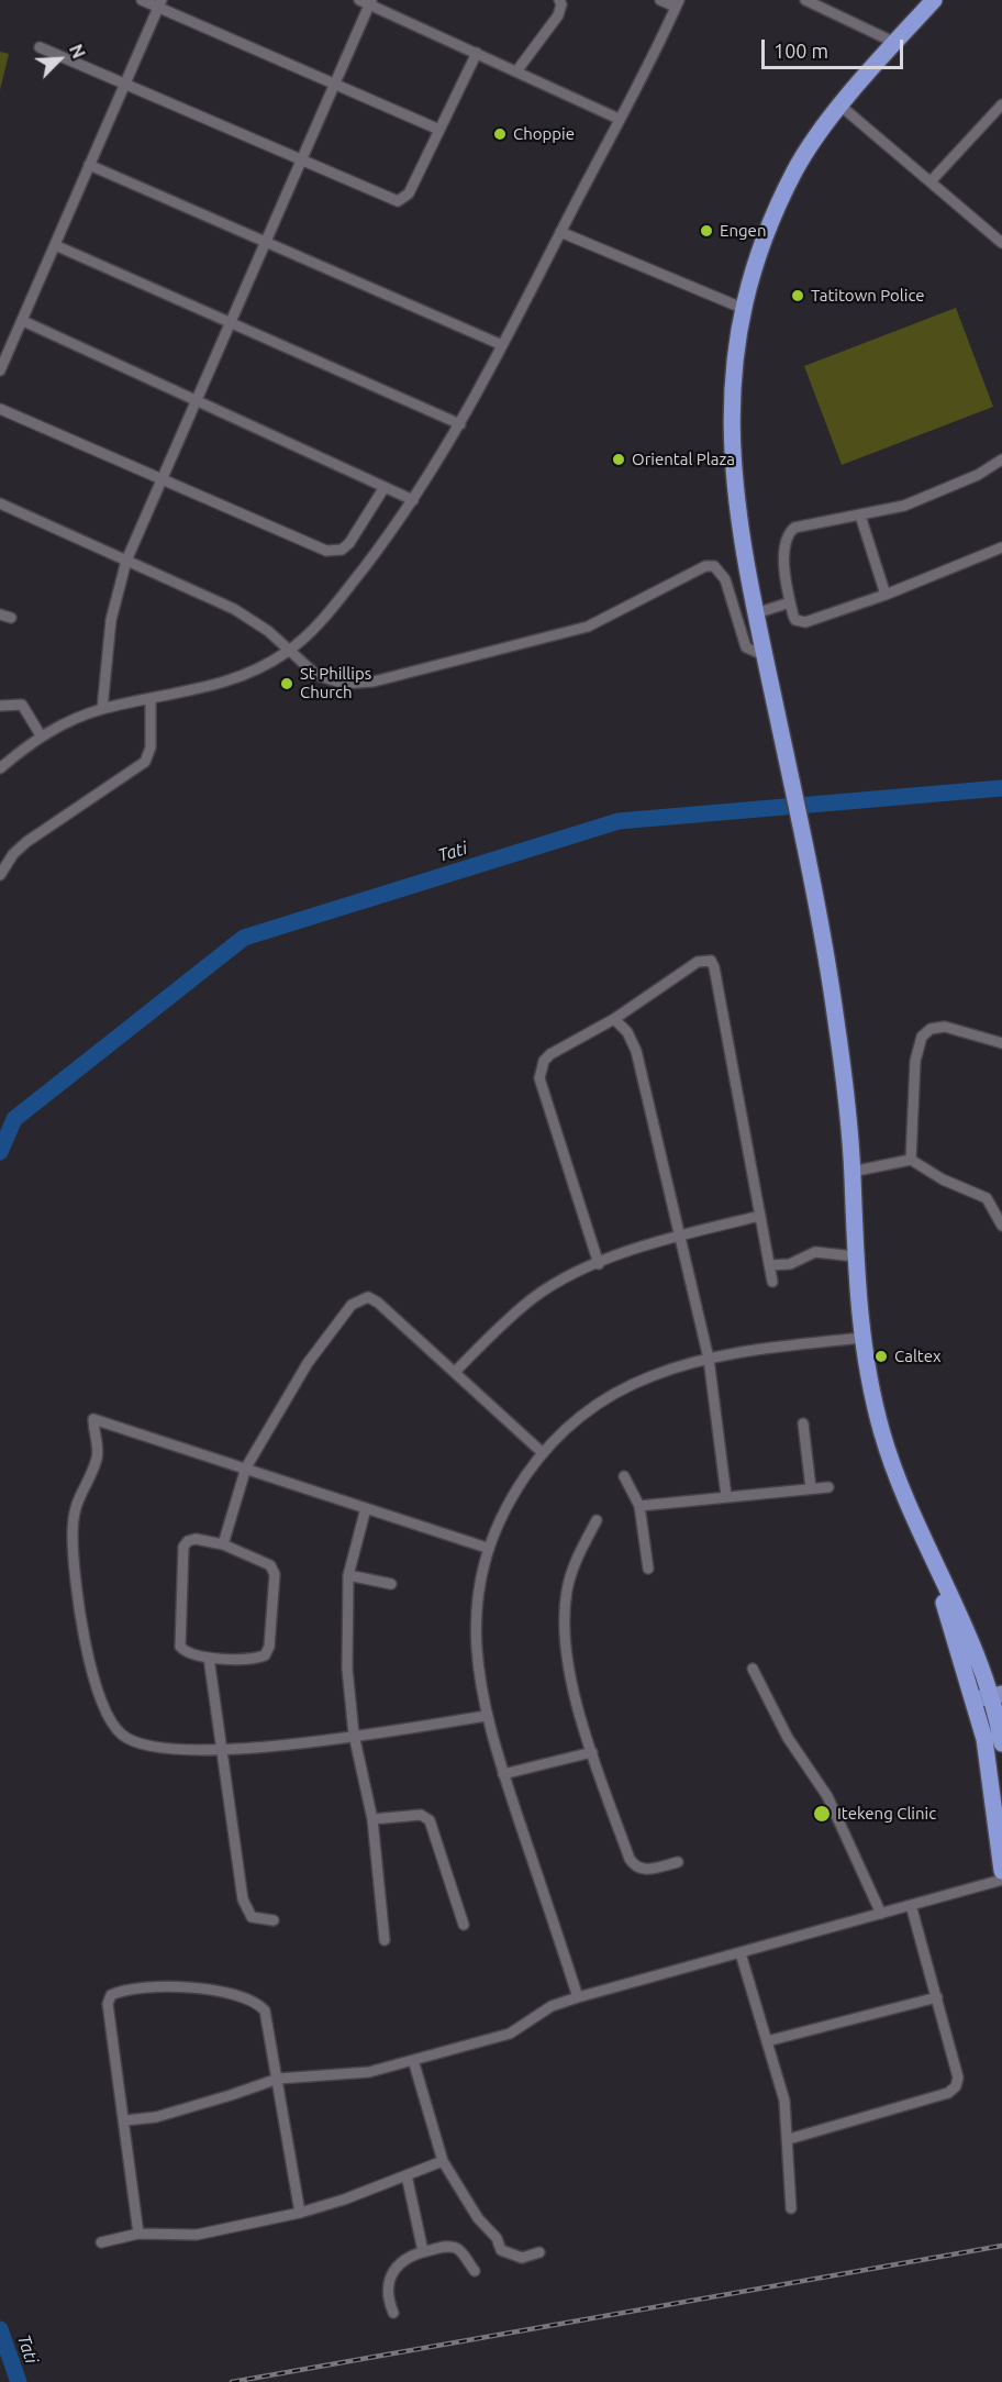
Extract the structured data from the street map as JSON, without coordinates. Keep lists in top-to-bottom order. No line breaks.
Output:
{"water":["Tati"],"places":["Choppie","Engen","Tatitown Police","Oriental Plaza","St Phillips Church","Caltex","Itekeng Clinic"],"scale_bar":"100 m","north":"top right"}
